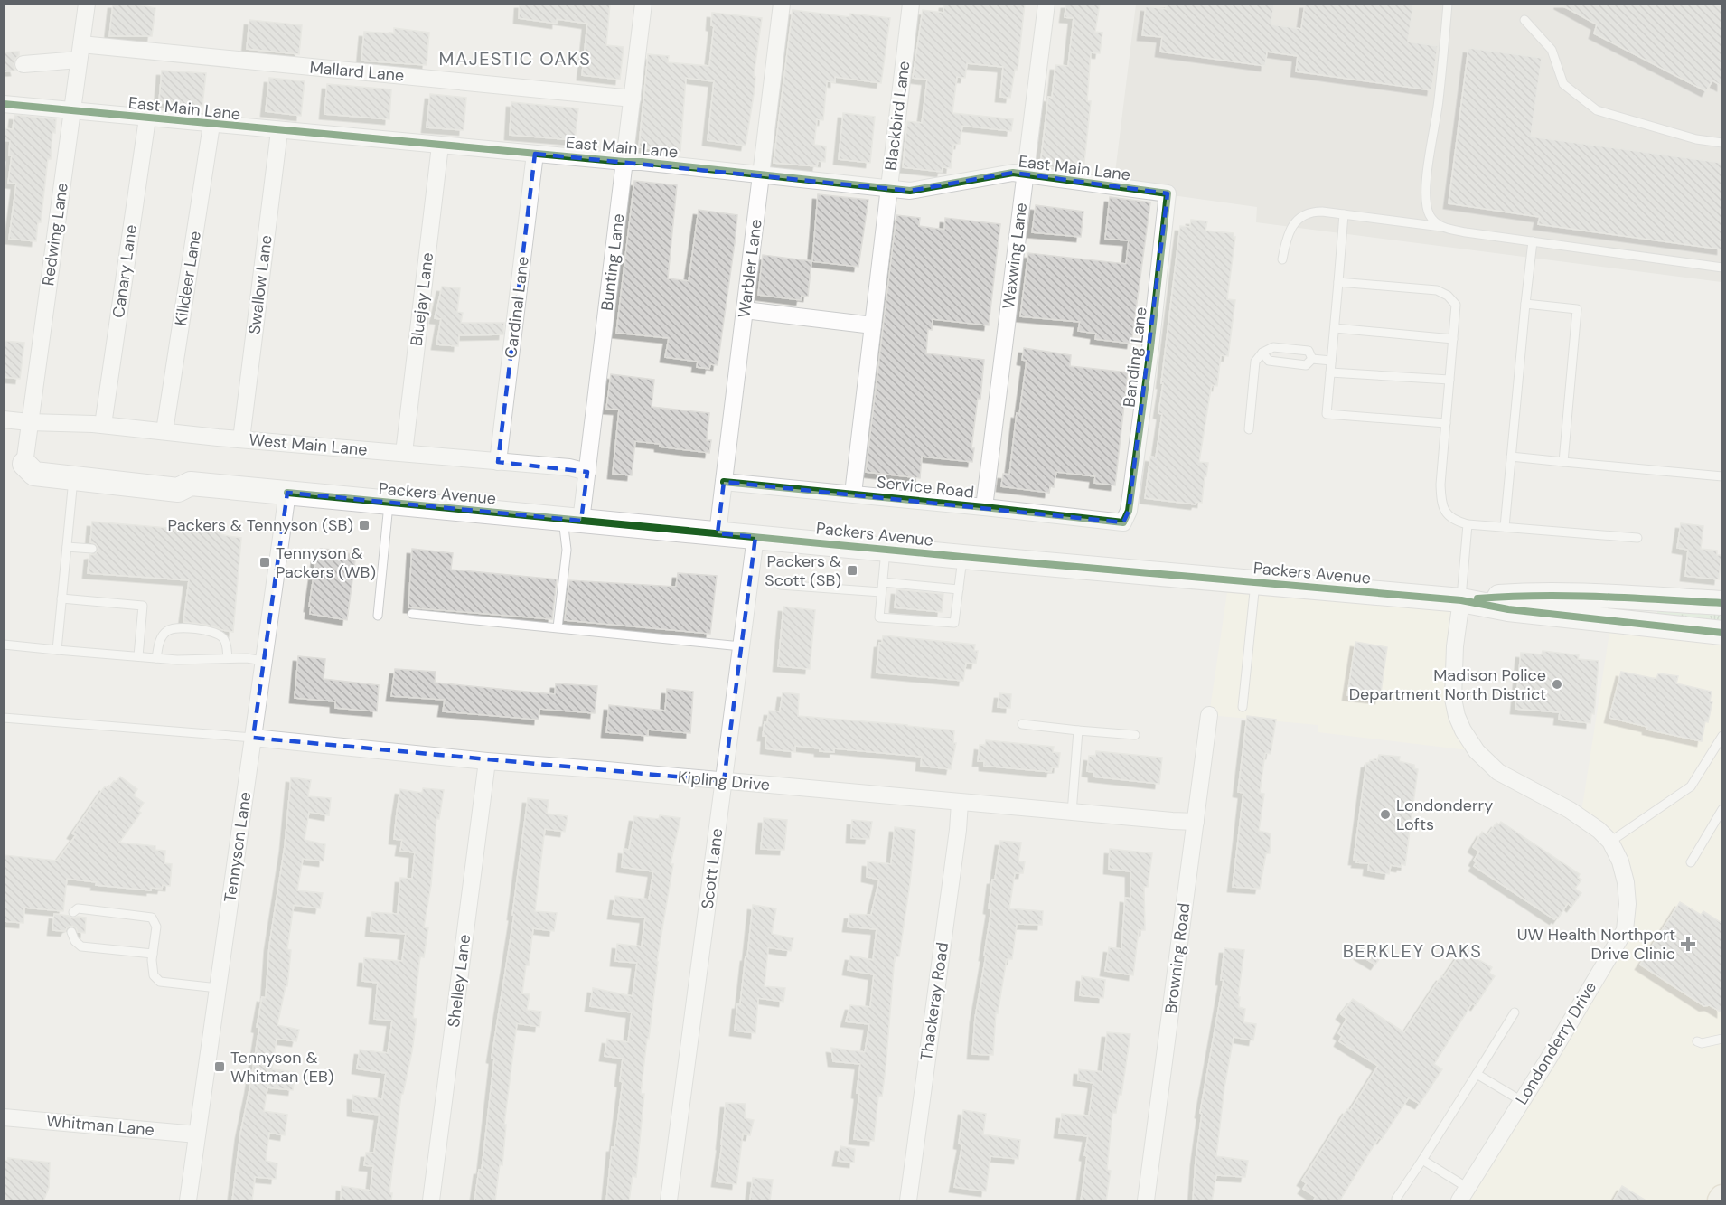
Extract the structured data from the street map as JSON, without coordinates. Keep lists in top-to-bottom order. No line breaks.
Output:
{"streets":{"main road":["Packers Avenue"],"street":["Mallard Lane","East Main Lane","Blackbird Lane","Redwing Lane","Waxwing Lane","Bunting Lane","Warbler Lane","Canary Lane","Killdeer Lane","Swallow Lane","Bluejay Lane","Cardinal Lane","Banding Lane","West Main Lane","Service Road","Kipling Drive","Tennyson Lane","Scott Lane","Browning Road","Shelley Lane","Thackeray Road","Londonderry Drive","Whitman Lane"]},"crossings":[["Mallard Lane","Redwing Lane"],["Mallard Lane","Bunting Lane"],["East Main Lane","Blackbird Lane"],["East Main Lane","Redwing Lane"],["East Main Lane","Waxwing Lane"],["East Main Lane","Bunting Lane"],["East Main Lane","Warbler Lane"],["East Main Lane","Canary Lane"],["East Main Lane","Killdeer Lane"],["East Main Lane","Swallow Lane"],["East Main Lane","Bluejay Lane"],["East Main Lane","Cardinal Lane"],["East Main Lane","Banding Lane"],["Blackbird Lane","Service Road"],["Redwing Lane","West Main Lane"],["Redwing Lane","Packers Avenue"],["Waxwing Lane","Service Road"],["Bunting Lane","West Main Lane"],["Bunting Lane","Packers Avenue"],["Warbler Lane","Service Road"],["Warbler Lane","Packers Avenue"],["Canary Lane","West Main Lane"],["Killdeer Lane","West Main Lane"],["Swallow Lane","West Main Lane"],["Bluejay Lane","West Main Lane"],["Cardinal Lane","West Main Lane"],["Banding Lane","Service Road"],["Packers Avenue","Tennyson Lane"],["Packers Avenue","Scott Lane"],["Packers Avenue","Londonderry Drive"],["Kipling Drive","Tennyson Lane"],["Kipling Drive","Scott Lane"],["Kipling Drive","Browning Road"],["Kipling Drive","Shelley Lane"],["Kipling Drive","Thackeray Road"],["Tennyson Lane","Whitman Lane"]],"districts":["MAJESTIC OAKS","BERKLEY OAKS"],"places":{"transit":["Packers & Tennyson (SB)","Tennyson & Packers (WB)","Packers & Scott (SB)","Tennyson & Whitman (EB)"],"other":["Madison Police Department North District","Londonderry Lofts"],"health":["UW Health Northport Drive Clinic"]}}
